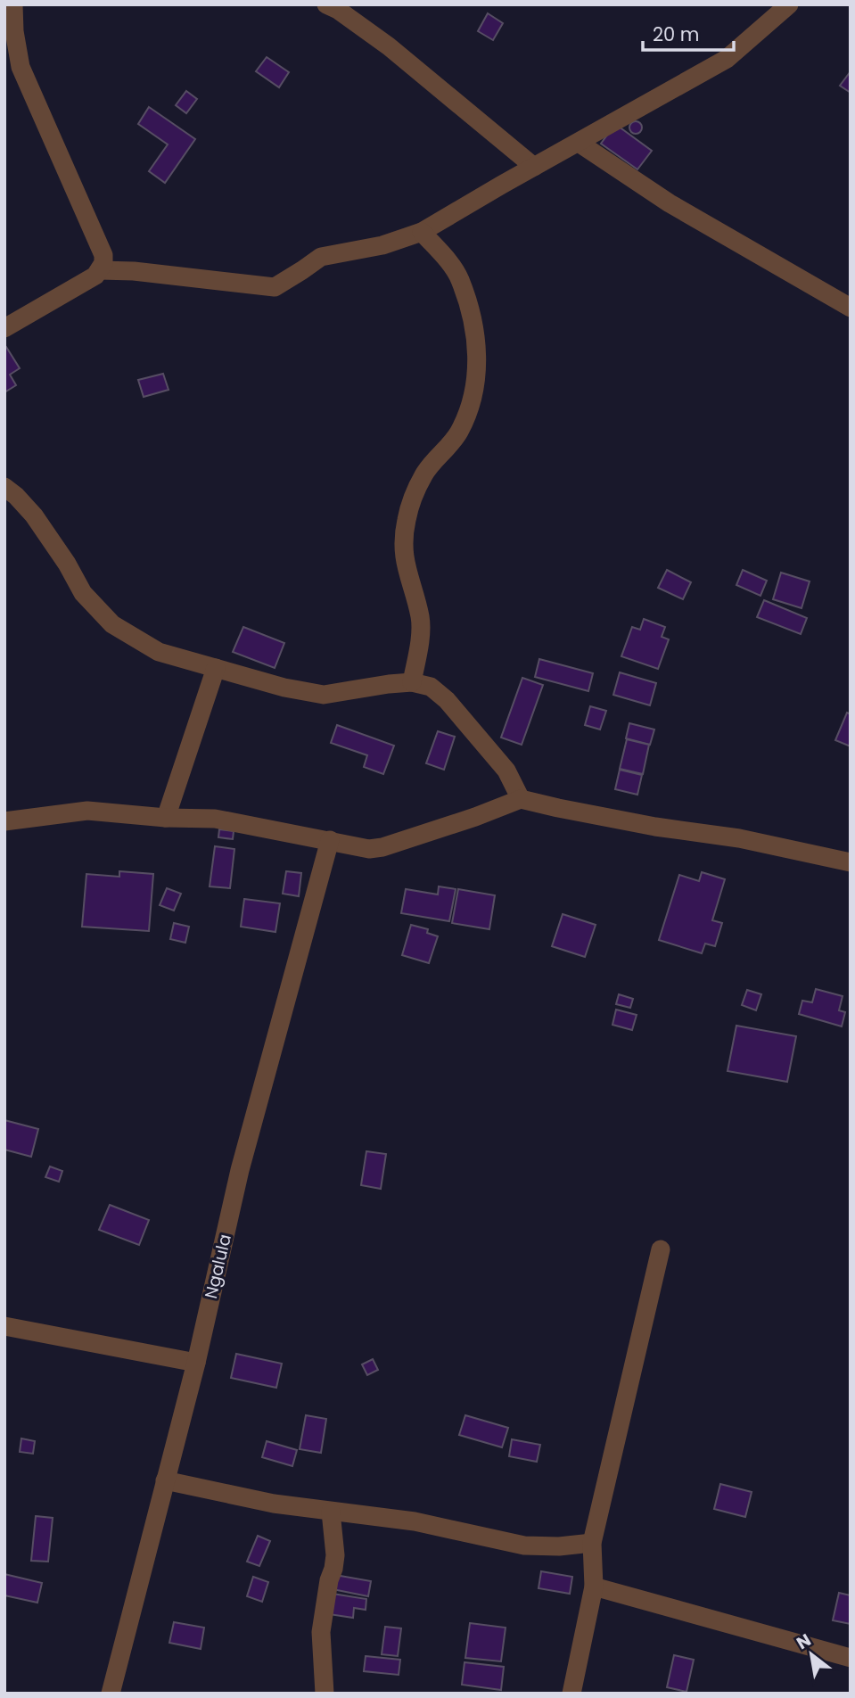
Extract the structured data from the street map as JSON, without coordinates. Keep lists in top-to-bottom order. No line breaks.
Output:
{"streets":{"street":["Ngalula"]},"scale_bar":"20 m","north":"top left"}
